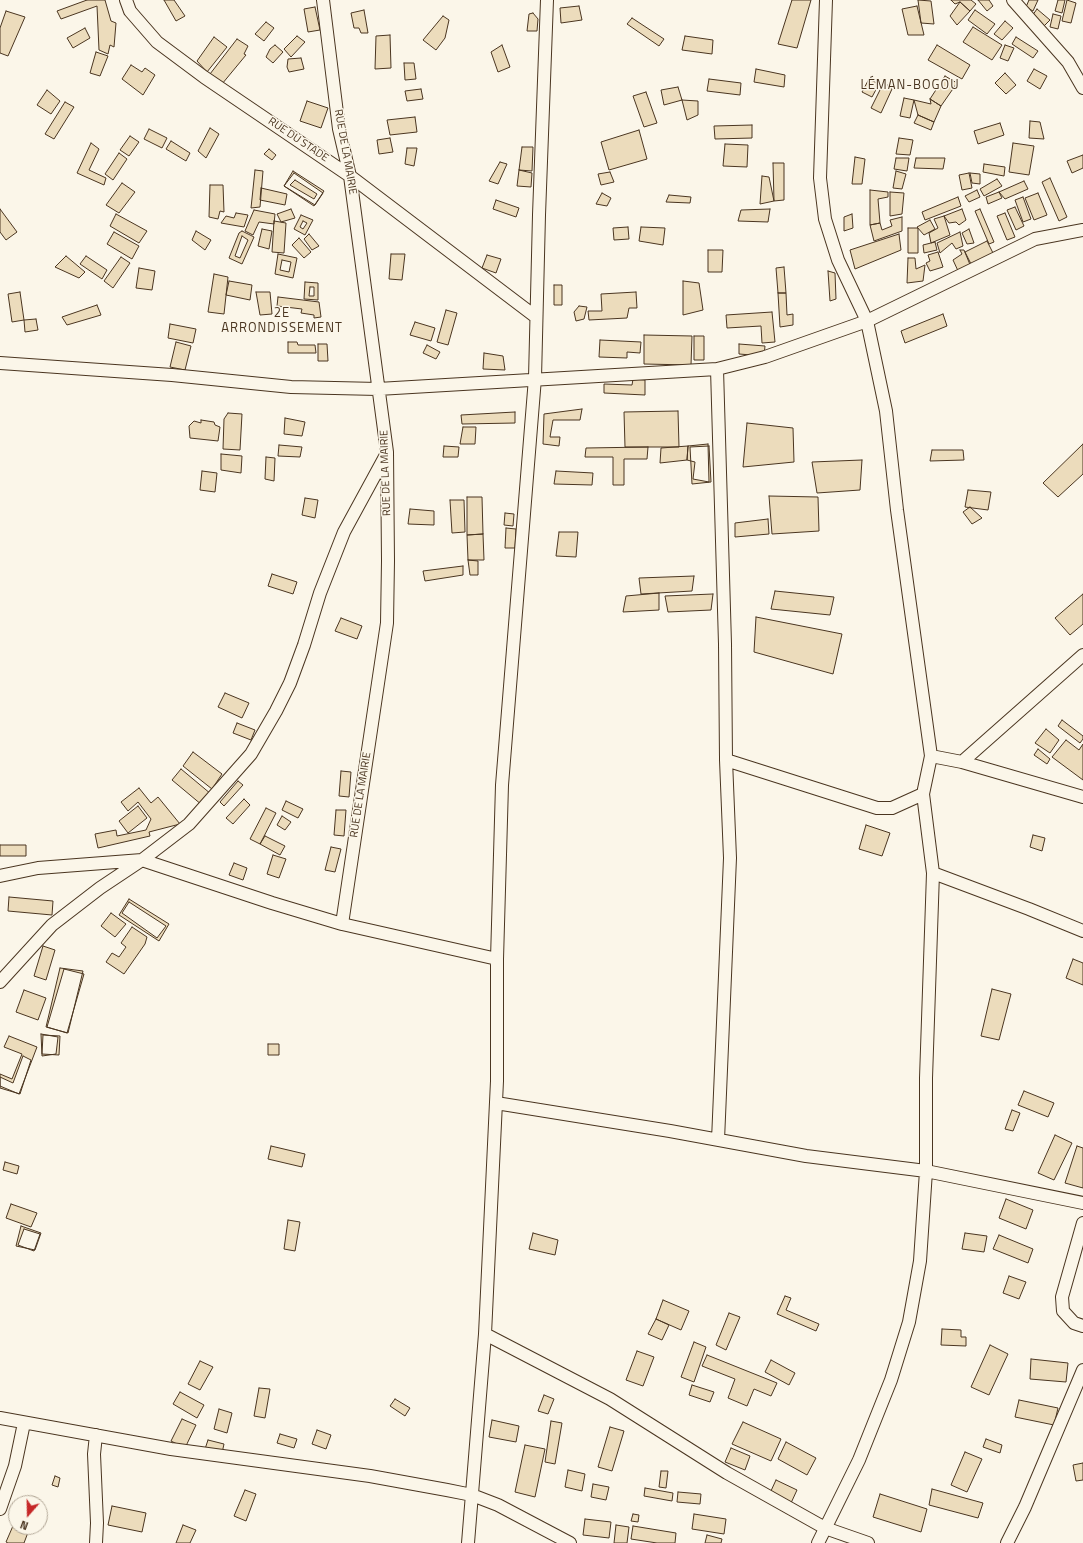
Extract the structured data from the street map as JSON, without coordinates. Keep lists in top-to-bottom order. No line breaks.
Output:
{"streets":{"street":["RUE DU STADE","RUE DE LA MAIRIE"]},"crossings":[["RUE DU STADE","RUE DE LA MAIRIE"]],"districts":["LÉMAN-BOGOU","2E ARRONDISSEMENT"],"north":"bottom"}
